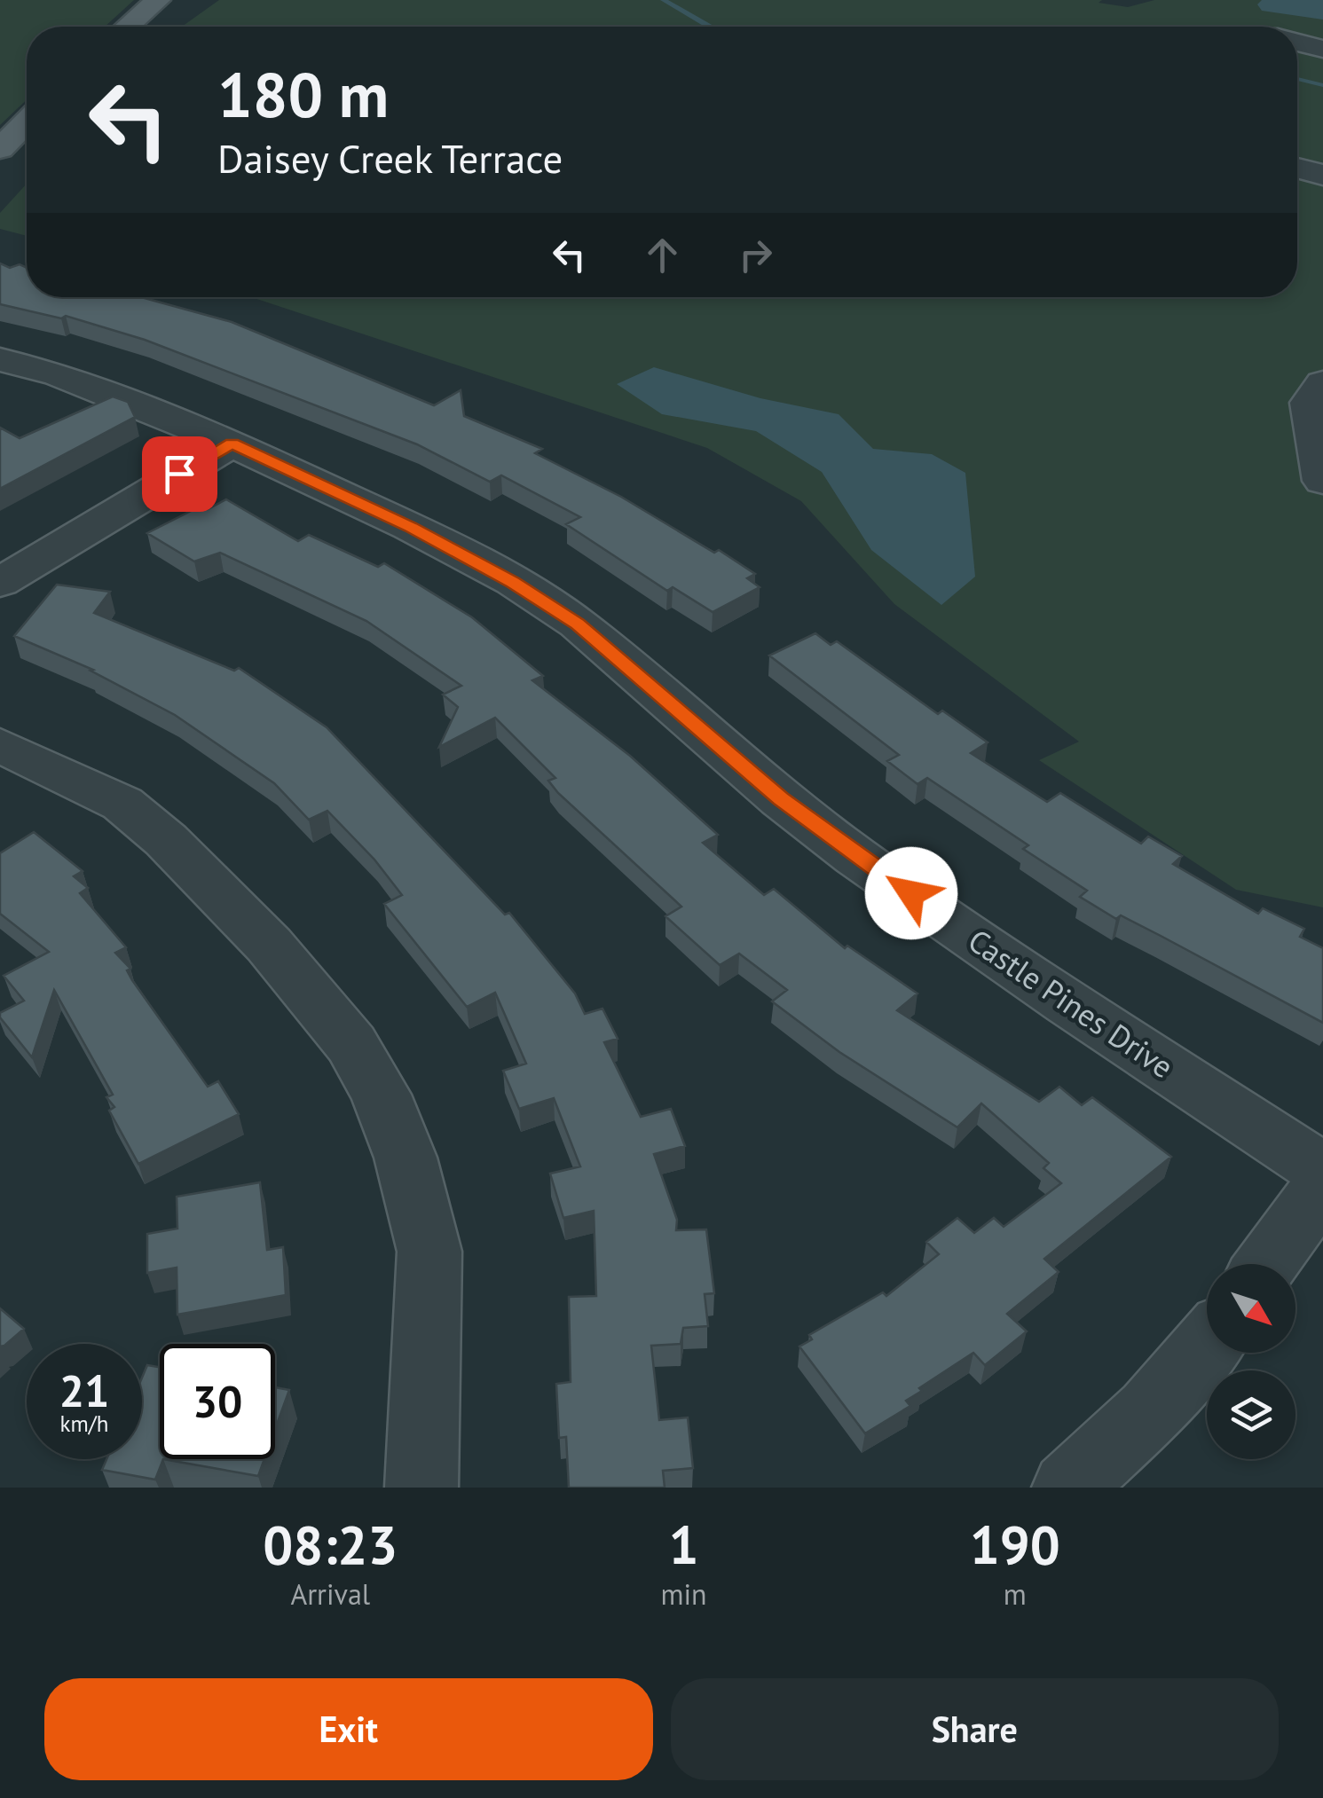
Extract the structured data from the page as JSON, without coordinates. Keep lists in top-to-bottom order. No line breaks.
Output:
{"streets":{"street":["Castle Pines Drive"]},"north":"bottom right","page":{"turn":["180 m","Daisey Creek Terrace"],"speed":"21 km/h","limit":"30","eta":["08:23","Arrival","1","min","190","m"],"buttons":["Exit","Share"]}}
